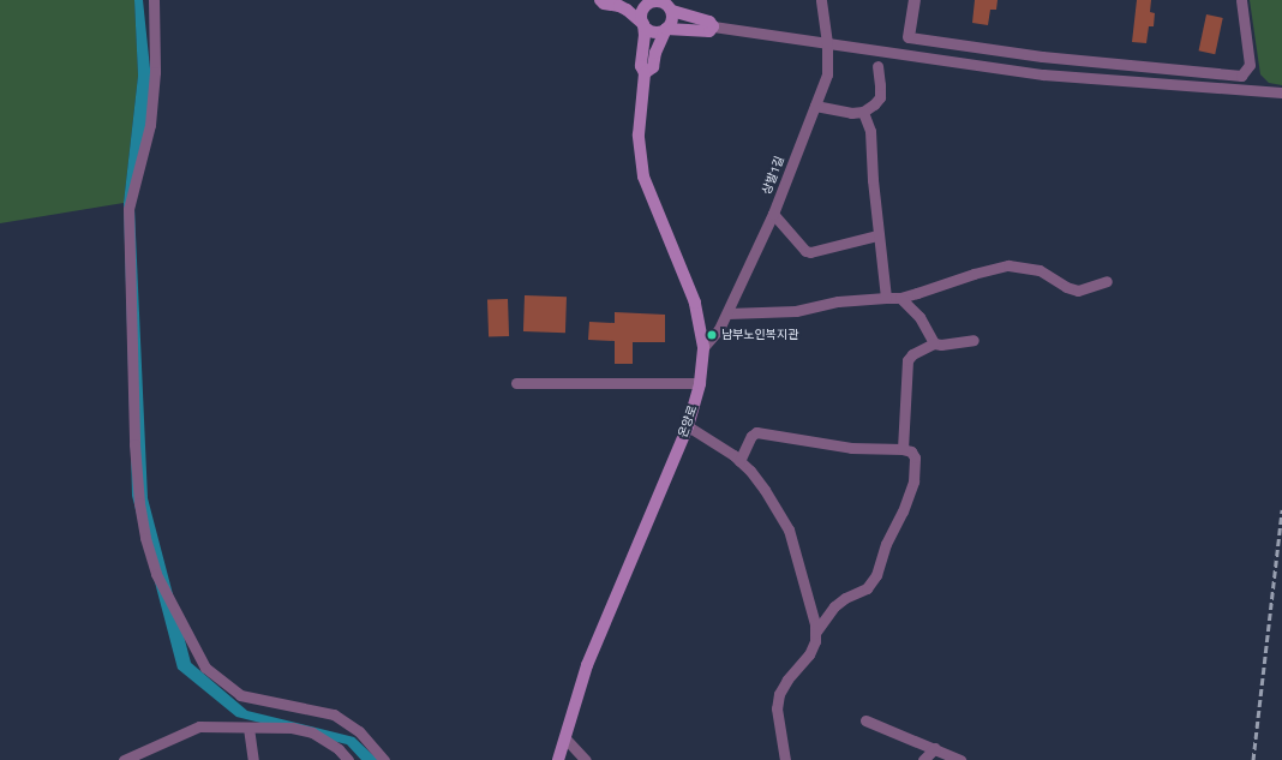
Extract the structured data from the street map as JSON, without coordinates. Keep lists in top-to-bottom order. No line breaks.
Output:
{"streets":{"main road":["온양로"],"street":["상발1길"]},"crossings":[["상발1길","온양로"]],"places":["남부노인복지관"]}
